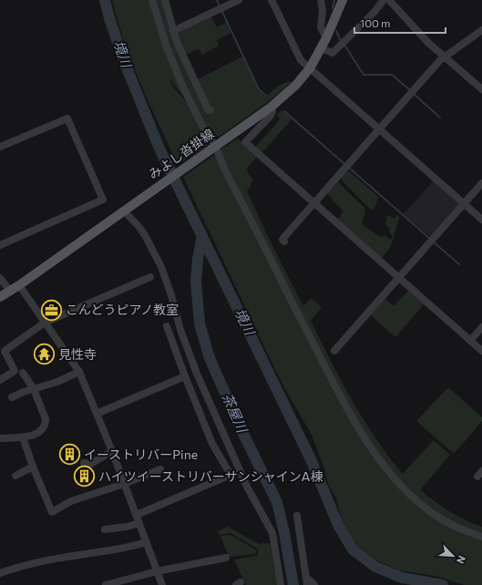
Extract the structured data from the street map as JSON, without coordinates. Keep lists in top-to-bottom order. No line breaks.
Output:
{"streets":{"main road":["みよし沓掛線"]},"water":["境川","茶屋川"],"places":{"office":["こんどうピアノ教室"],"temple":["見性寺"],"building":["イーストリバーPine","ハイツイーストリバーサンシャインA棟"]},"scale_bar":"100 m","north":"bottom right"}
